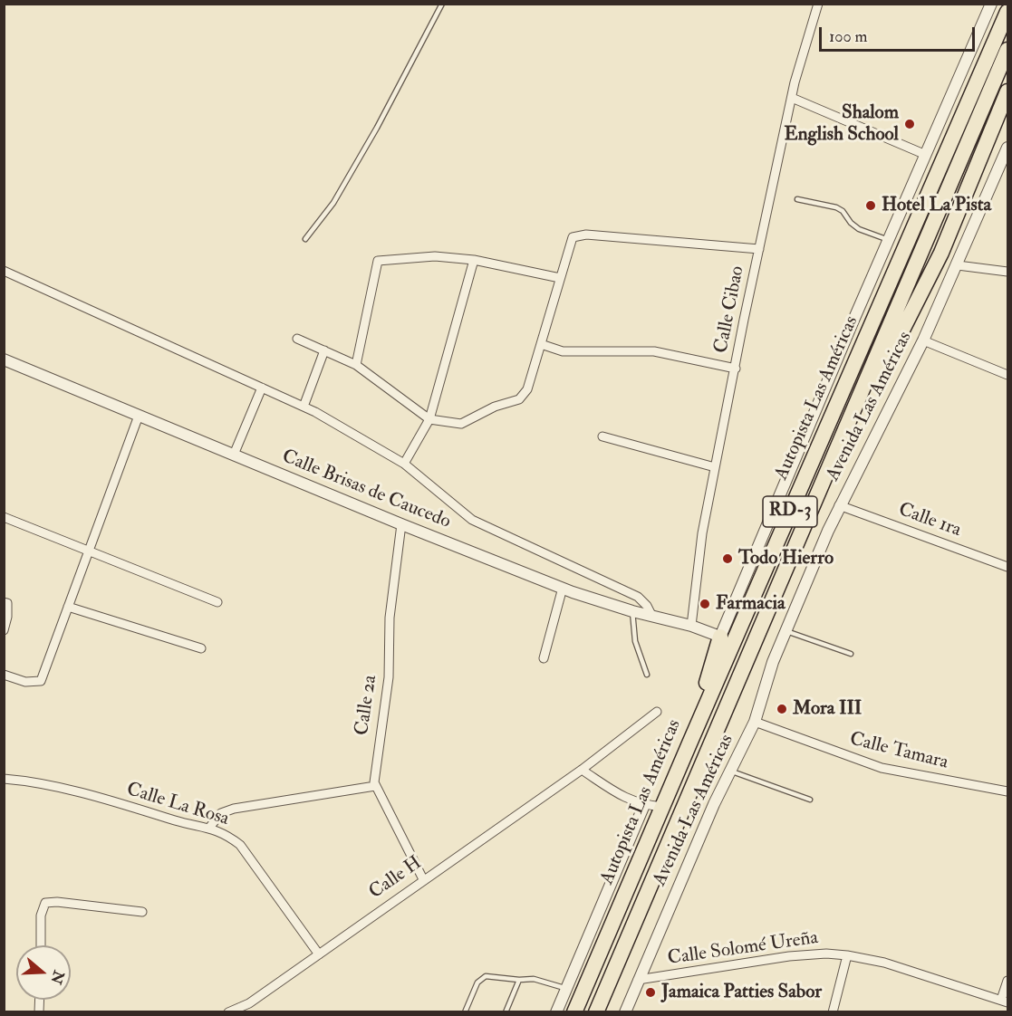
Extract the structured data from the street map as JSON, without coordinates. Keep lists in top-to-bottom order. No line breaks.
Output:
{"streets":{"highway":["Autopista Las Américas","RD-3"],"street":["Calle Cibao","Avenida Las Américas","Calle Brisas de Caucedo","Calle 1ra","Calle 2a","Calle Tamara","Calle La Rosa","Calle H","Calle Solomé Ureña"]},"crossings":[["Calle Cibao","Calle Brisas de Caucedo"],["Avenida Las Américas","Calle 1ra"],["Avenida Las Américas","Calle Tamara"],["Avenida Las Américas","Calle Solomé Ureña"],["Calle Brisas de Caucedo","Calle 2a"],["Calle 2a","Calle H"],["Calle La Rosa","Calle H"]],"places":["Shalom English School","Hotel La Pista","Todo Hierro","Farmacia","Mora III","Jamaica Patties Sabor"],"scale_bar":"100 m","north":"right"}
